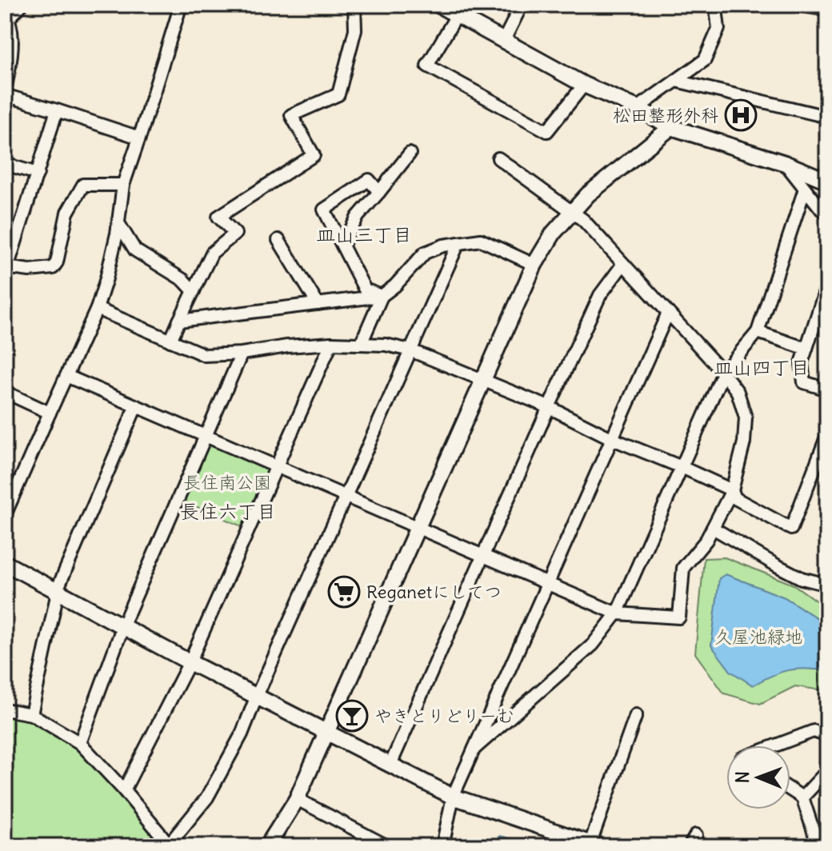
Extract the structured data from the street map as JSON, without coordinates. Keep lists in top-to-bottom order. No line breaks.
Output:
{"districts":["皿山三丁目","皿山四丁目","長住六丁目"],"parks":["長住南公園","久屋池緑地"],"places":{"hospital":["松田整形外科"],"supermarket":["Reganetにしてつ"],"bar":["やきとりどりーむ"]},"north":"left"}
